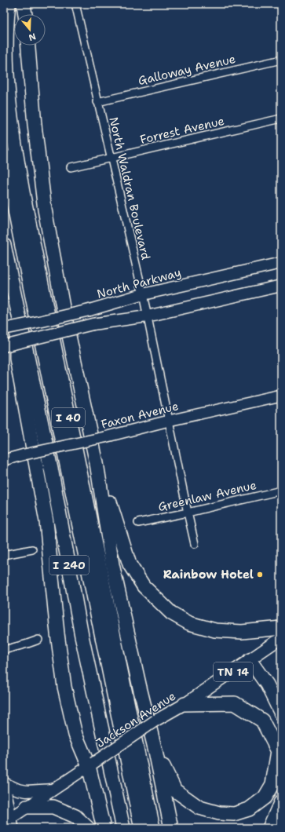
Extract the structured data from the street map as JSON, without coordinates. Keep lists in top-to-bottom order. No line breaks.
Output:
{"streets":{"highway":["I 40","I 240"],"main road":["North Parkway","TN 14","Jackson Avenue"],"street":["Galloway Avenue","Forrest Avenue","North Waldran Boulevard","Faxon Avenue","Greenlaw Avenue"]},"crossings":[["Galloway Avenue","North Waldran Boulevard"],["Forrest Avenue","North Waldran Boulevard"],["North Waldran Boulevard","North Parkway"],["North Waldran Boulevard","Faxon Avenue"],["North Waldran Boulevard","Greenlaw Avenue"]],"places":["Rainbow Hotel"],"north":"bottom"}
